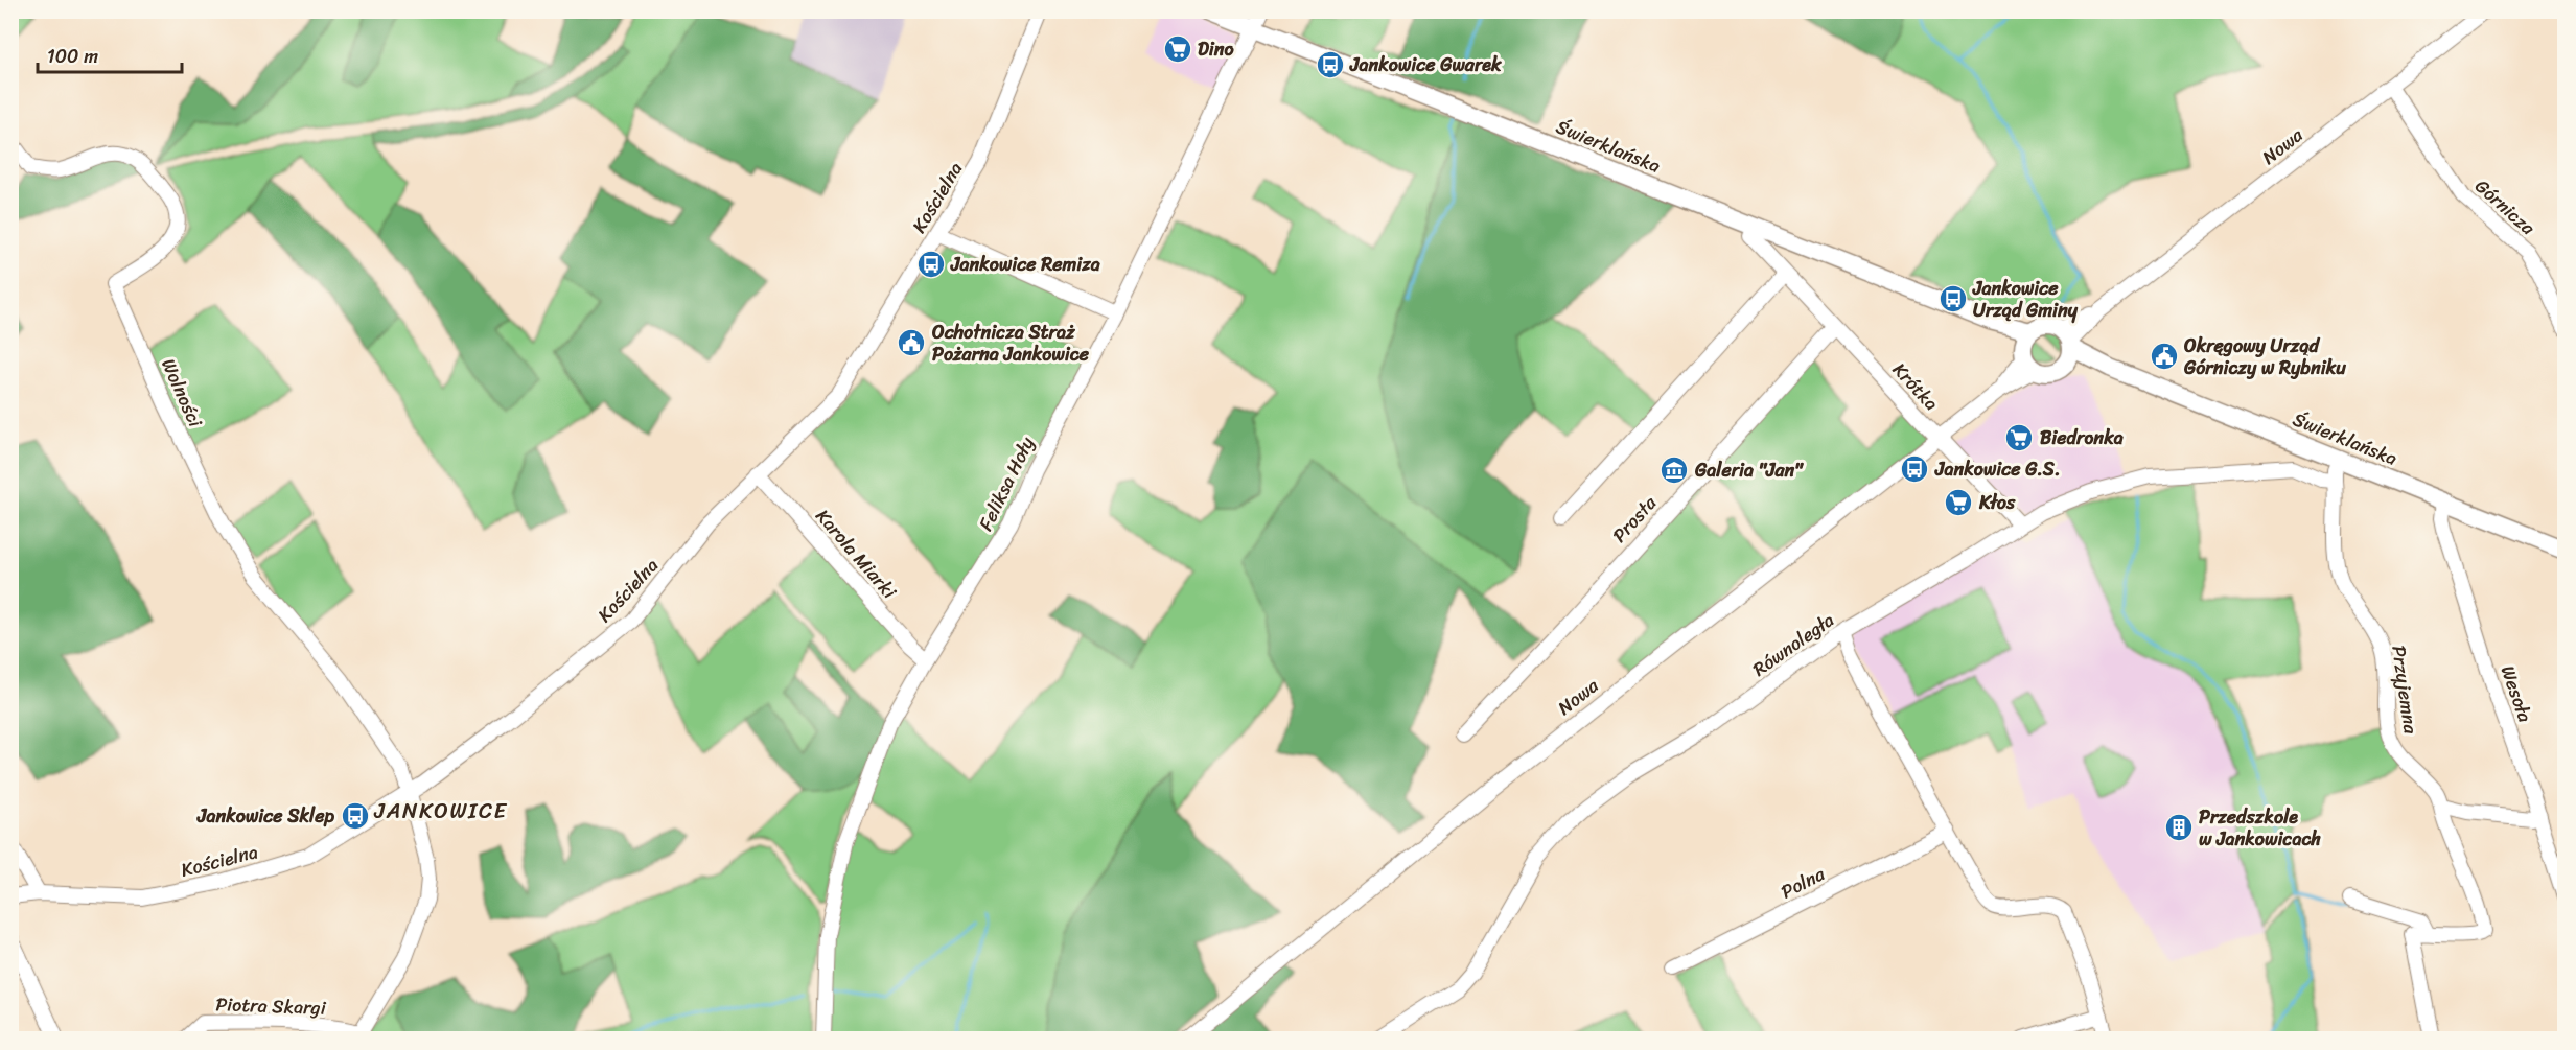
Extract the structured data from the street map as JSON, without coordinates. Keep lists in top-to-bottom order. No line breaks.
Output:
{"streets":{"main road":["Świerklańska"],"street":["Nowa","Kościelna","Górnicza","Krótka","Wolności","Feliksa Hoły","Prosta","Karola Miarki","Równoległa","Przyjemna","Wesoła","Polna","Piotra Skargi"]},"crossings":[["Świerklańska","Nowa"],["Świerklańska","Feliksa Hoły"],["Świerklańska","Przyjemna"],["Świerklańska","Wesoła"],["Nowa","Górnicza"],["Nowa","Krótka"],["Kościelna","Wolności"],["Kościelna","Karola Miarki"],["Krótka","Prosta"],["Krótka","Równoległa"],["Wolności","Piotra Skargi"],["Feliksa Hoły","Karola Miarki"],["Równoległa","Przyjemna"]],"districts":["JANKOWICE"],"places":{"supermarket":["Dino","Biedronka","Kłos"],"bus stop":["Jankowice Gwarek","Jankowice Remiza","Jankowice Urząd Gminy","Jankowice G.S.","Jankowice Sklep"],"public building":["Ochotnicza Straż Pożarna Jankowice","Okręgowy Urząd Górniczy w Rybniku"],"museum":["Galeria \"Jan\""],"building":["Przedszkole w Jankowicach"]},"scale_bar":"100 m"}
